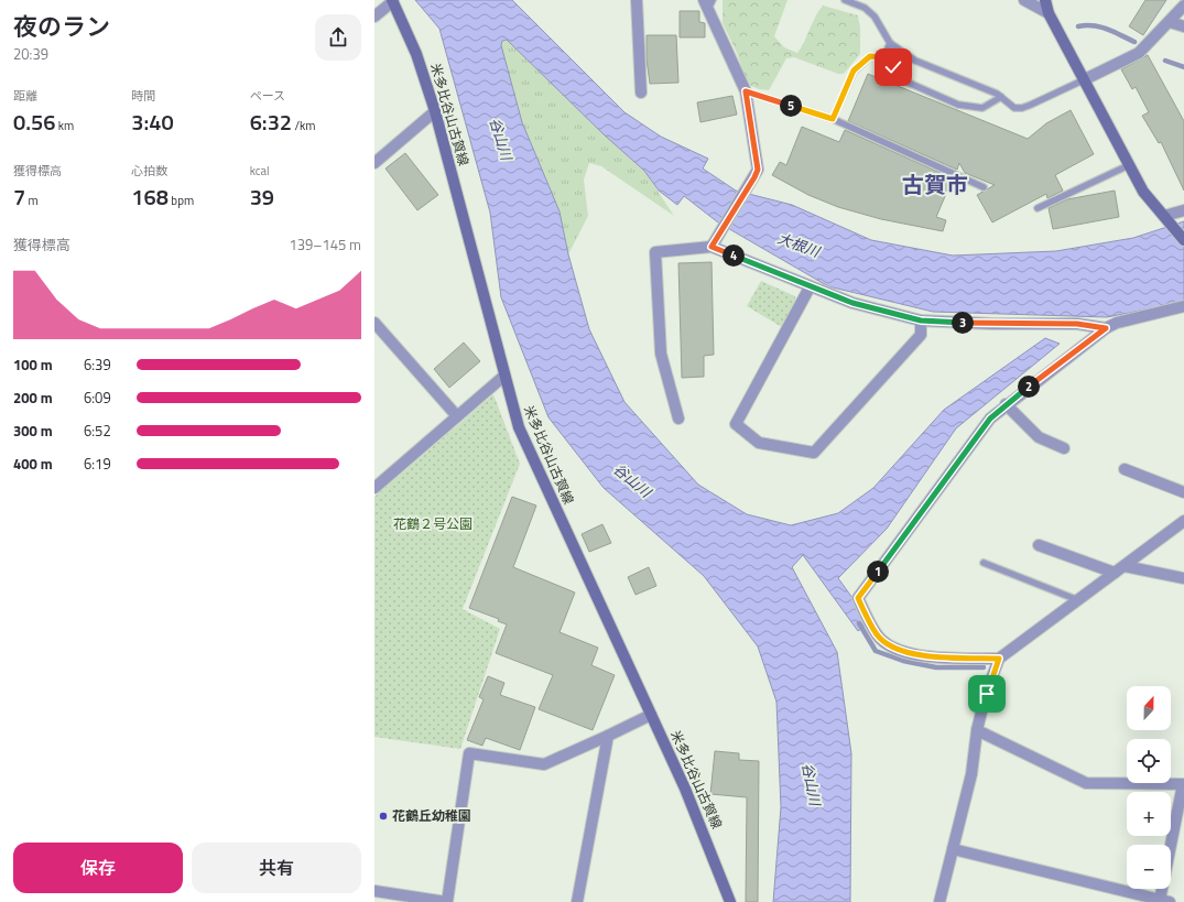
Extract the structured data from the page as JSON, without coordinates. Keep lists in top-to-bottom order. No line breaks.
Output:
{"streets":{"main road":["米多比谷山古賀線"]},"districts":["古賀市"],"water":["谷山川","大根川"],"parks":["花鶴２号公園"],"places":["花鶴丘幼稚園"],"north":"top","page":{"heading":["夜のラン","20:39"],"stats":[["距離","0.56 km"],["時間","3:40"],["ペース","6:32 /km"],["獲得標高","7 m"],["心拍数","168 bpm"],["kcal","39"]],"pins":["5","4","3","2","1"],"chart":["獲得標高","139–145 m"],"list":[{"name":"100 m","note":"6:39"},{"name":"200 m","note":"6:09"},{"name":"300 m","note":"6:52"},{"name":"400 m","note":"6:19"}],"map_buttons":["+","−"],"buttons":["保存","共有"]}}
